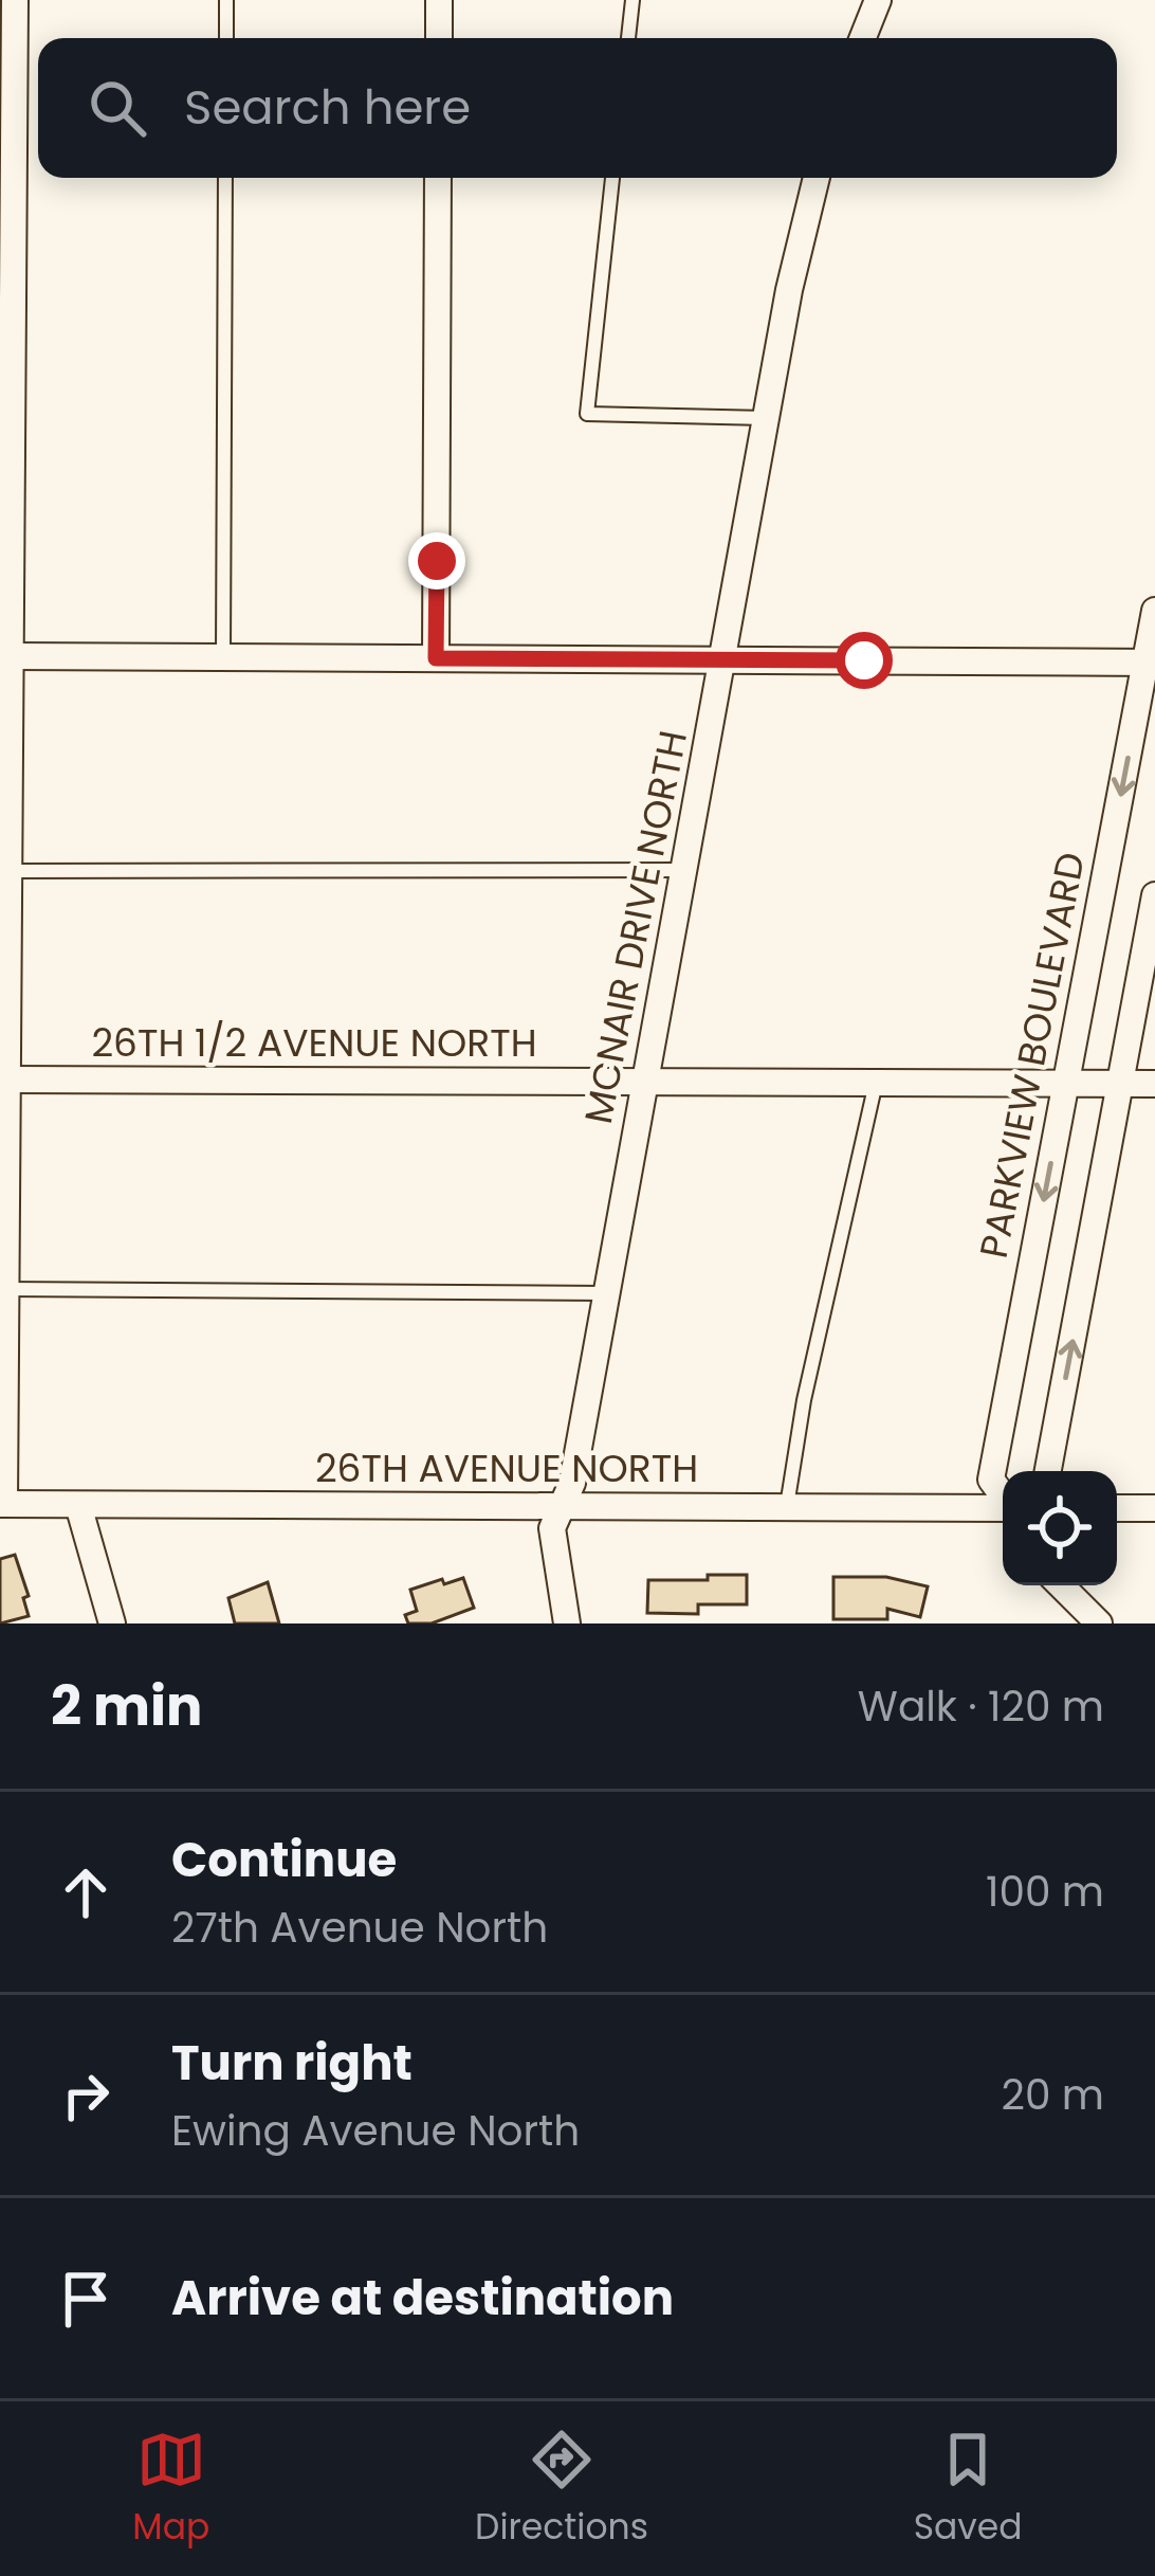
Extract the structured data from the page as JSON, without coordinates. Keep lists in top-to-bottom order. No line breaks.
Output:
{"streets":{"street":["MCNAIR DRIVE NORTH","26TH 1/2 AVENUE NORTH","PARKVIEW BOULEVARD","26TH AVENUE NORTH"]},"crossings":[["MCNAIR DRIVE NORTH","26TH 1/2 AVENUE NORTH"],["MCNAIR DRIVE NORTH","26TH AVENUE NORTH"],["26TH 1/2 AVENUE NORTH","PARKVIEW BOULEVARD"]],"page":{"search":"Search here","heading":["2 min","Walk · 120 m"],"list":[["Continue","27th Avenue North","100 m"],["Turn right","Ewing Avenue North","20 m"],"Arrive at destination"],"nav":["Map","Directions","Saved"]}}
